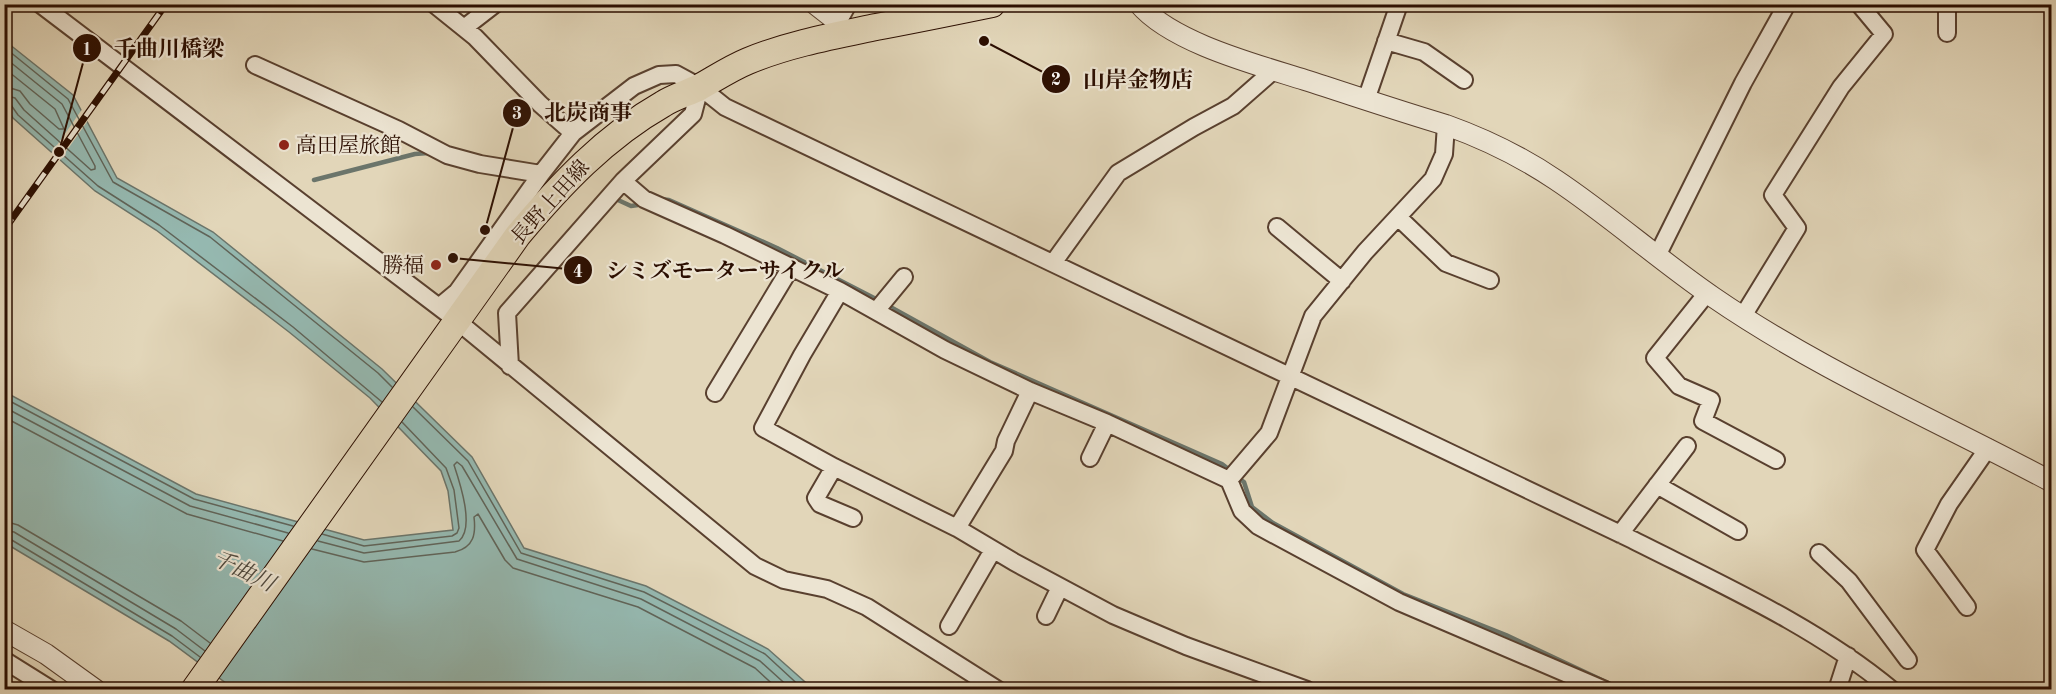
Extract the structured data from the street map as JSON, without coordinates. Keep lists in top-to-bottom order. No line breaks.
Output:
{"streets":{"main road":["長野上田線"]},"water":["千曲川"],"places":["山岸金物店","高田屋旅館","千曲川橋梁","北炭商事","シミズモーターサイクル","勝福"]}
